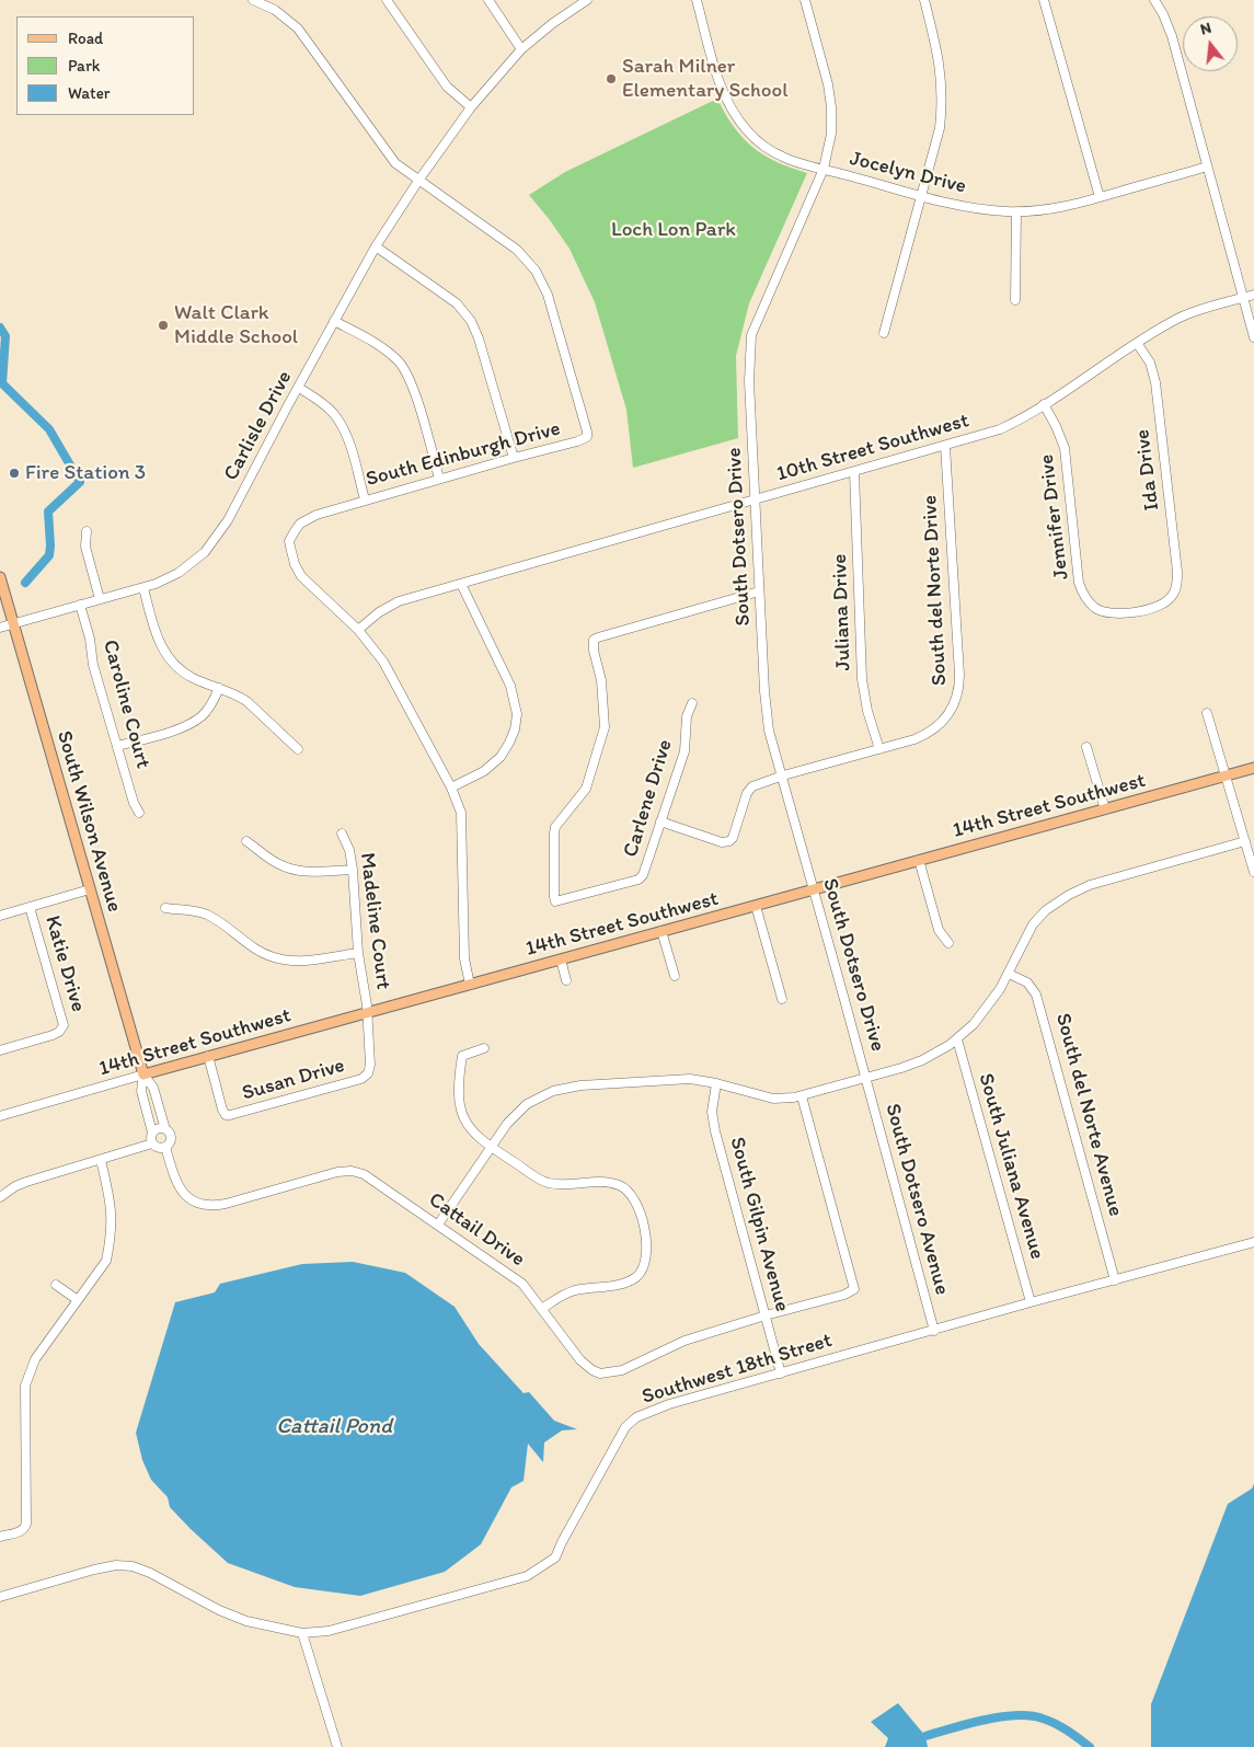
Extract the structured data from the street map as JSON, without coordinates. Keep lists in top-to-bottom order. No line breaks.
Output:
{"streets":{"main road":["14th Street Southwest","South Wilson Avenue"],"street":["Jocelyn Drive","Carlisle Drive","10th Street Southwest","South Edinburgh Drive","Ida Drive","Jennifer Drive","South Dotsero Drive","South del Norte Drive","Juliana Drive","Caroline Court","Carlene Drive","Madeline Court","Katie Drive","Susan Drive","South del Norte Avenue","South Juliana Avenue","South Dotsero Avenue","South Gilpin Avenue","Cattail Drive","Southwest 18th Street"]},"crossings":[["Jocelyn Drive","South Dotsero Drive"],["Carlisle Drive","South Edinburgh Drive"],["Carlisle Drive","Caroline Court"],["Carlisle Drive","South Wilson Avenue"],["10th Street Southwest","South Edinburgh Drive"],["10th Street Southwest","Ida Drive"],["10th Street Southwest","Jennifer Drive"],["10th Street Southwest","South Dotsero Drive"],["10th Street Southwest","South del Norte Drive"],["10th Street Southwest","Juliana Drive"],["South Edinburgh Drive","14th Street Southwest"],["Ida Drive","Jennifer Drive"],["South Dotsero Drive","South del Norte Drive"],["South Dotsero Drive","Carlene Drive"],["South Dotsero Drive","14th Street Southwest"],["South Dotsero Drive","South Dotsero Avenue"],["South del Norte Drive","Juliana Drive"],["South del Norte Drive","Carlene Drive"],["14th Street Southwest","South Wilson Avenue"],["14th Street Southwest","Madeline Court"],["14th Street Southwest","Susan Drive"],["South Wilson Avenue","Cattail Drive"],["Madeline Court","Susan Drive"],["South del Norte Avenue","Southwest 18th Street"],["South Juliana Avenue","Southwest 18th Street"],["South Dotsero Avenue","Southwest 18th Street"],["South Gilpin Avenue","Cattail Drive"],["South Gilpin Avenue","Southwest 18th Street"]],"water":["Cattail Pond"],"parks":["Loch Lon Park"],"places":["Sarah Milner Elementary School","Walt Clark Middle School","Fire Station 3"],"legend":["Road","Park","Water"],"north":"top"}
